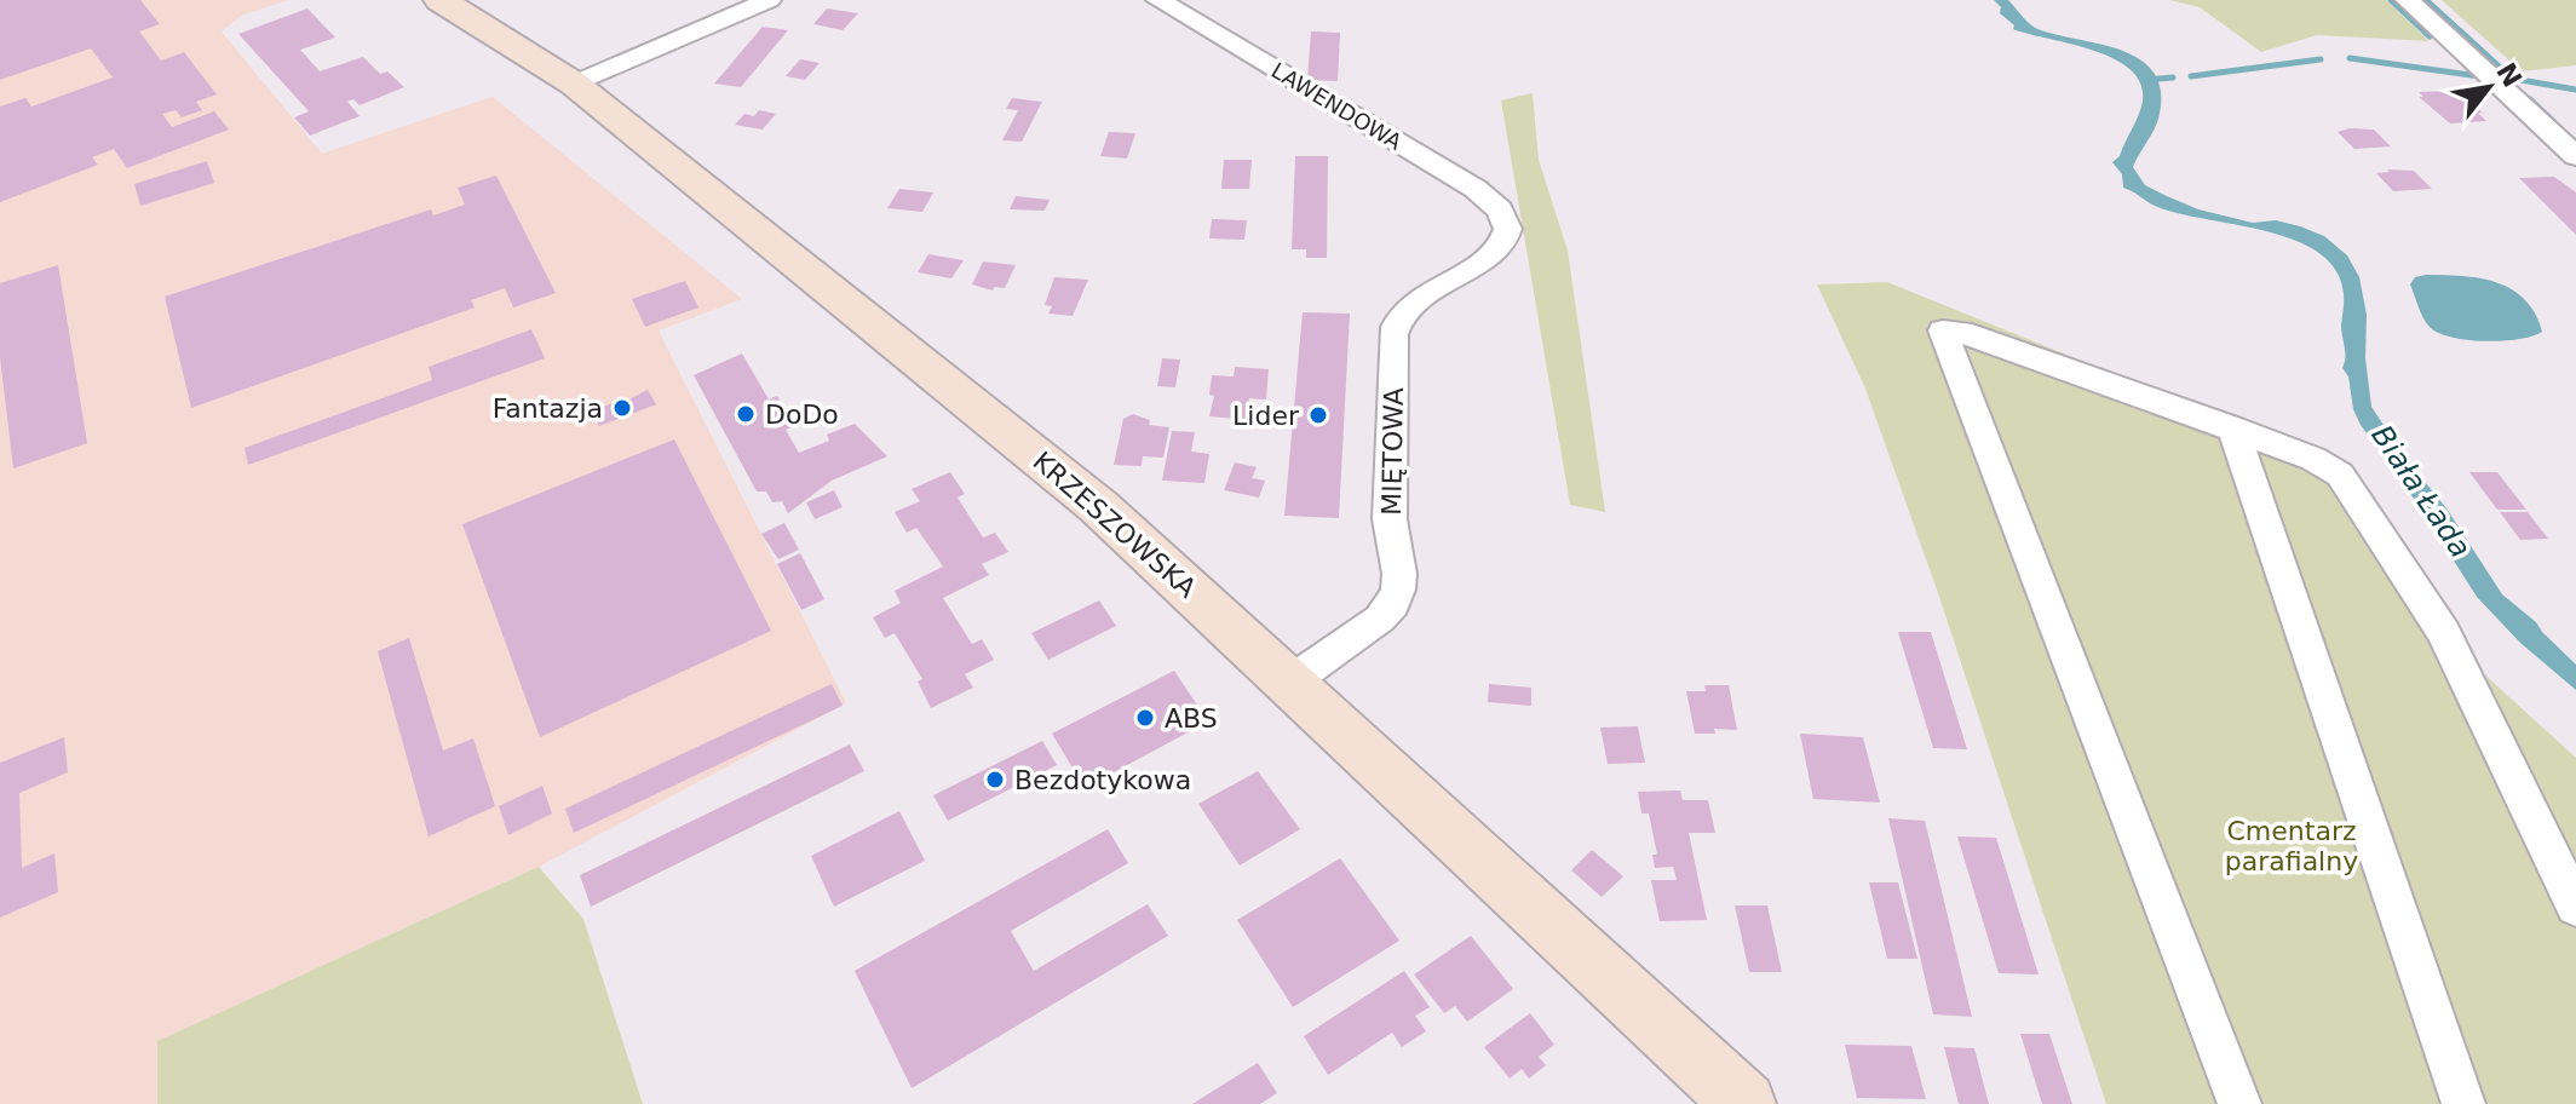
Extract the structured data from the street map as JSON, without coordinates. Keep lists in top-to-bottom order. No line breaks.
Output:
{"streets":{"main road":["KRZESZOWSKA"],"street":["LAWENDOWA","MIĘTOWA"]},"crossings":[["LAWENDOWA","MIĘTOWA"],["MIĘTOWA","KRZESZOWSKA"]],"water":["Biała Łada"],"parks":["Cmentarz parafialny"],"places":["Fantazja","DoDo","Lider","ABS","Bezdotykowa"],"north":"top right"}
